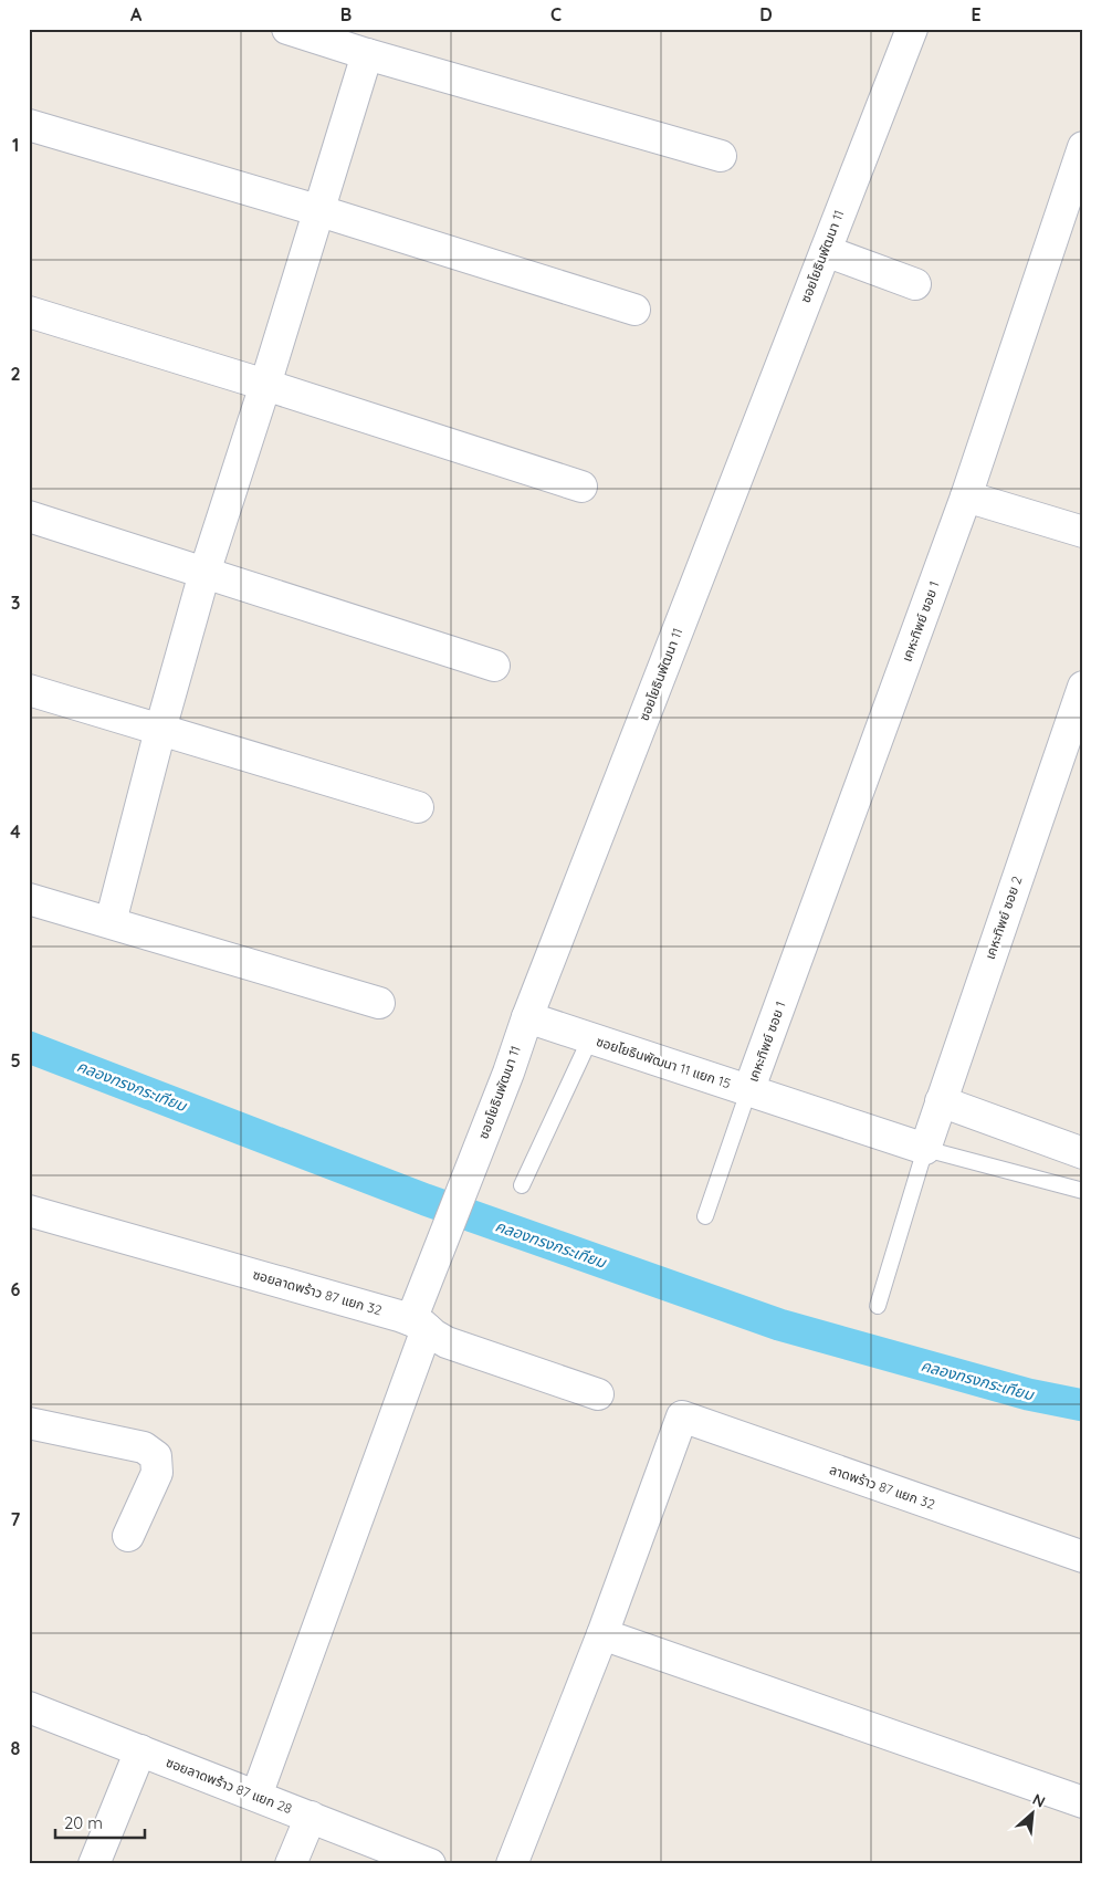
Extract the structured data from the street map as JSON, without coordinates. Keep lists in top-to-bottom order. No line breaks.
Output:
{"streets":{"street":["ซอยโยธินพัฒนา 11","เคหะทิพย์ ซอย 1","เคหะทิพย์ ซอย 2","ซอยโยธินพัฒนา 11 แยก 15","ซอยลาดพร้าว 87 แยก 32","ลาดพร้าว 87 แยก 32","ซอยลาดพร้าว 87 แยก 28"]},"crossings":[["ซอยโยธินพัฒนา 11","ซอยโยธินพัฒนา 11 แยก 15"],["ซอยโยธินพัฒนา 11","ซอยลาดพร้าว 87 แยก 32"],["ซอยโยธินพัฒนา 11","ซอยลาดพร้าว 87 แยก 28"],["เคหะทิพย์ ซอย 1","ซอยโยธินพัฒนา 11 แยก 15"],["เคหะทิพย์ ซอย 2","ซอยโยธินพัฒนา 11 แยก 15"]],"water":["คลองทรงกระเทียม"],"scale_bar":"20 m","north":"top right","grid":{"columns":["A","B","C","D","E"],"rows":["1","2","3","4","5","6","7","8"]}}
